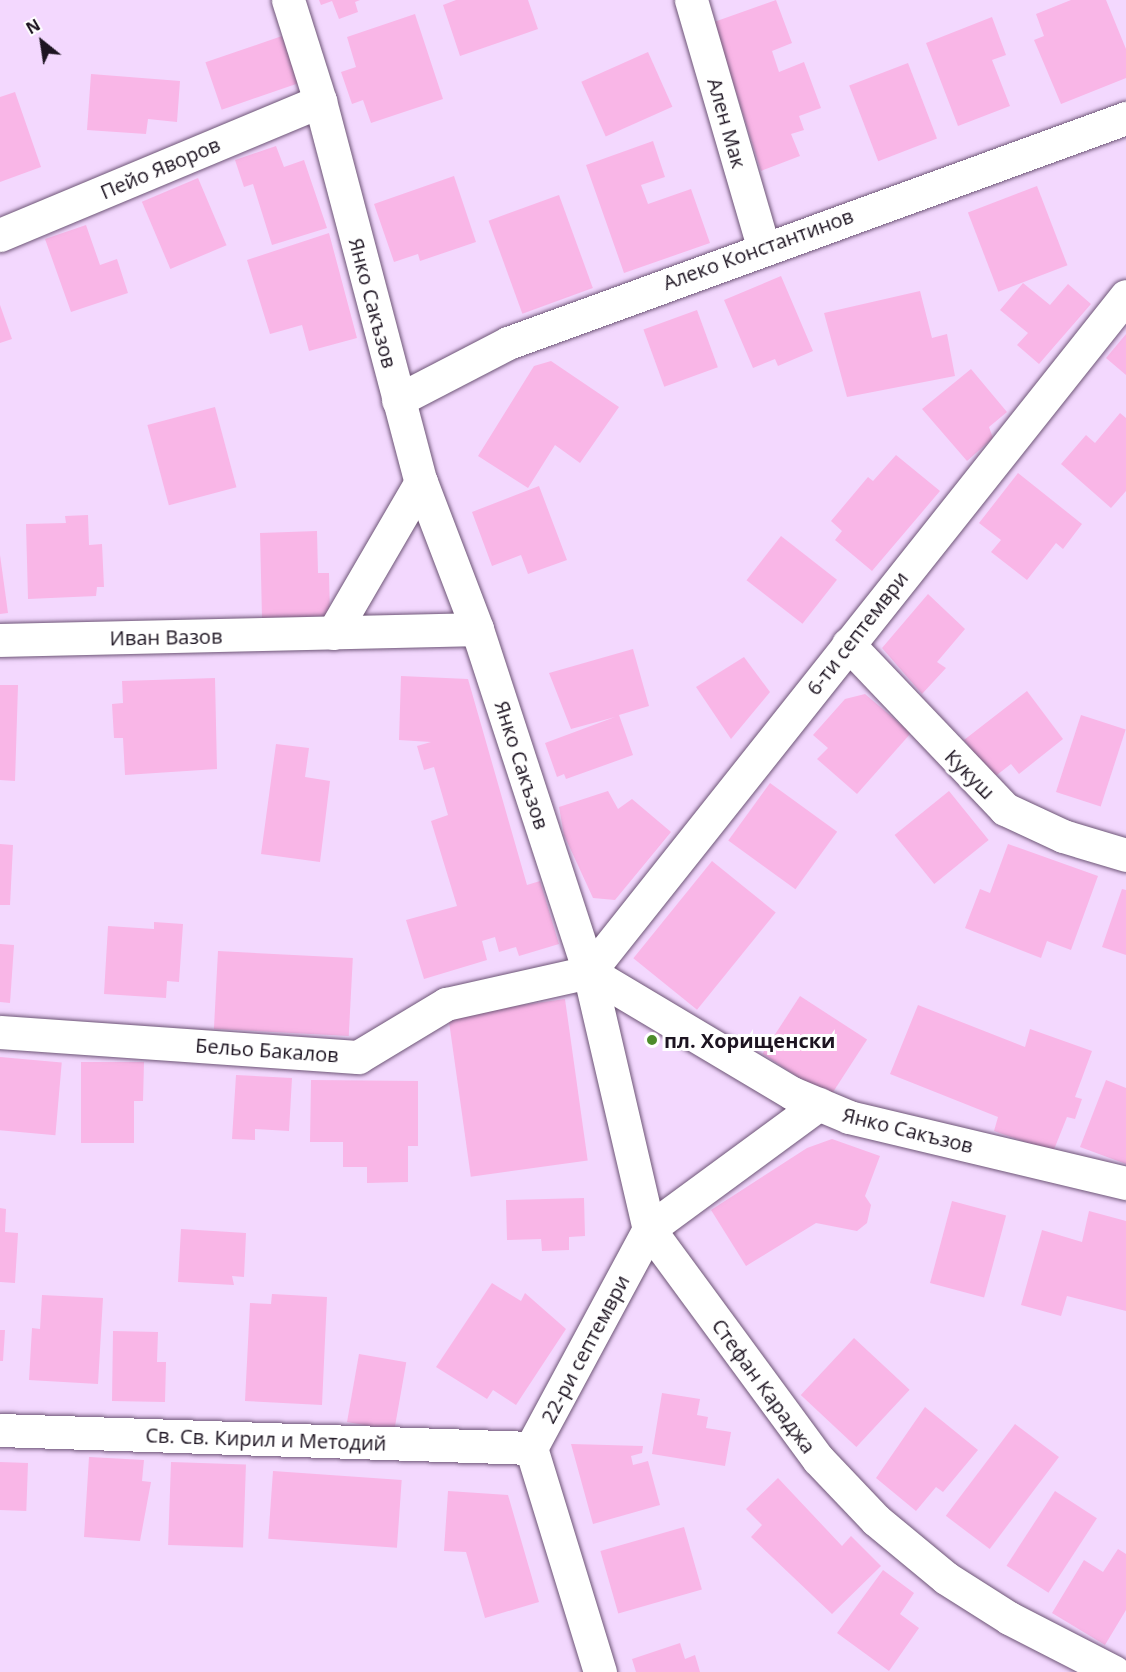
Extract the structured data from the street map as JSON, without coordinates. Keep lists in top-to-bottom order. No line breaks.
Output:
{"streets":{"street":["Ален Мак","Пейо Яворов","Алеко Константинов","Янко Сакъзов","6-ти септември","Иван Вазов","Кукуш","Бельо Бакалов","22-ри септември","Стефан Караджа","Св. Св. Кирил и Методий"]},"crossings":[["Ален Мак","Алеко Константинов"],["Пейо Яворов","Янко Сакъзов"],["Алеко Константинов","Янко Сакъзов"],["Янко Сакъзов","6-ти септември"],["Янко Сакъзов","Иван Вазов"],["Янко Сакъзов","Бельо Бакалов"],["Янко Сакъзов","22-ри септември"],["Янко Сакъзов","Стефан Караджа"],["6-ти септември","Кукуш"],["6-ти септември","Бельо Бакалов"],["6-ти септември","Стефан Караджа"],["Бельо Бакалов","Стефан Караджа"],["22-ри септември","Стефан Караджа"],["22-ри септември","Св. Св. Кирил и Методий"]],"places":["пл. Хорищенски"],"north":"top left"}
